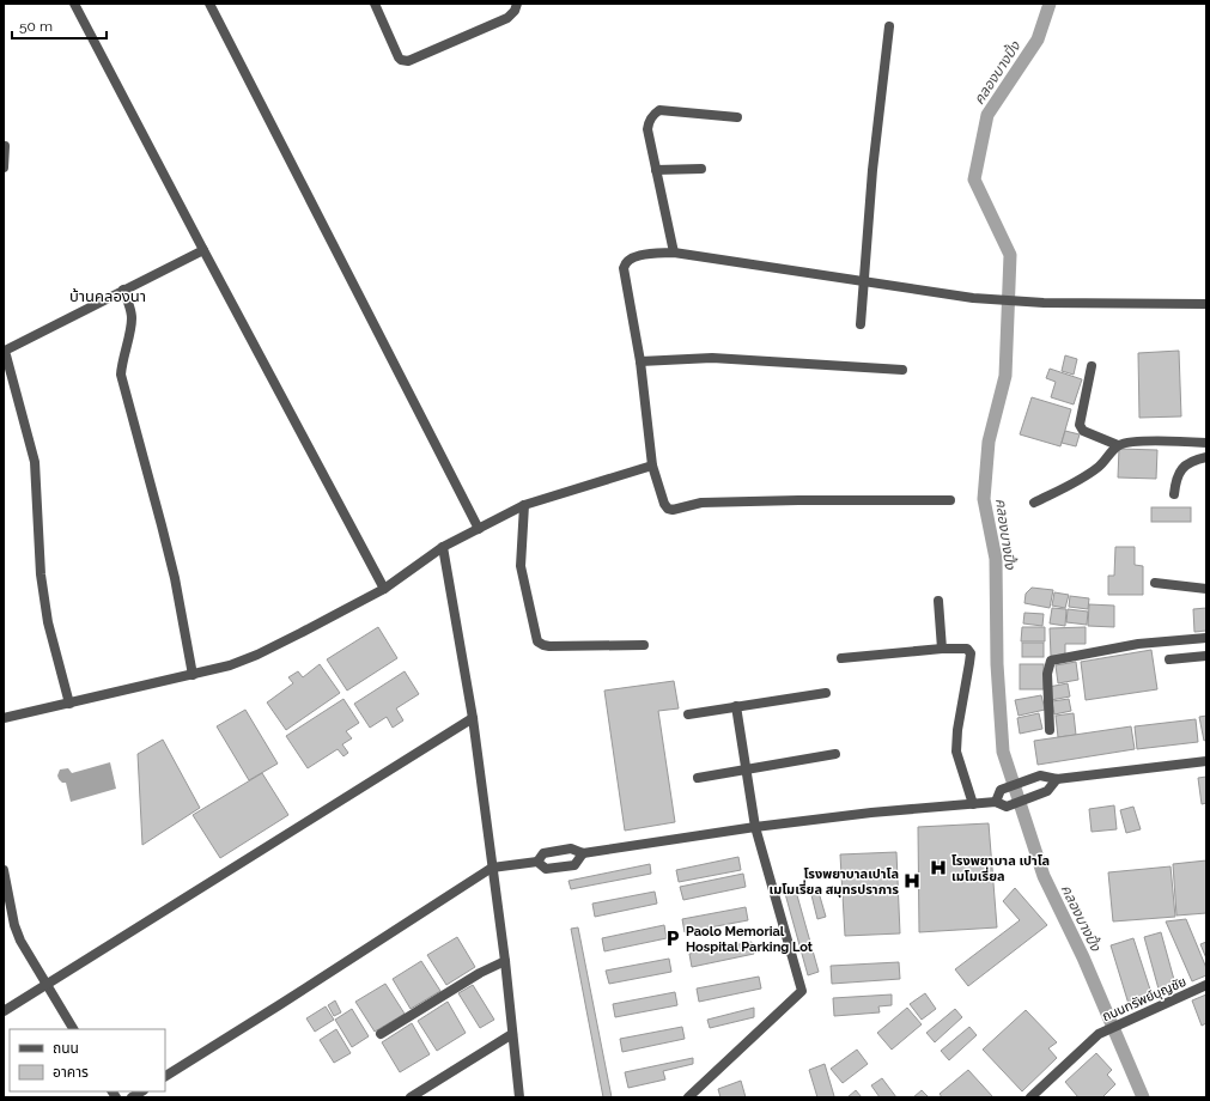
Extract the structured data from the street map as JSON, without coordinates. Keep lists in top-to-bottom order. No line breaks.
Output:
{"streets":{"street":["ถนนทรัพย์บุญชัย"]},"districts":["บ้านคลองนา"],"water":["คลองบางปิ้ง"],"places":{"hospital":["โรงพยาบาล เปาโล เมโมเรี่ยล","โรงพยาบาลเปาโล เมโมเรี่ยล สมุทรปราการ"],"parking":["Paolo Memorial Hospital Parking Lot"]},"legend":["ถนน","อาคาร"],"scale_bar":"50 m"}
